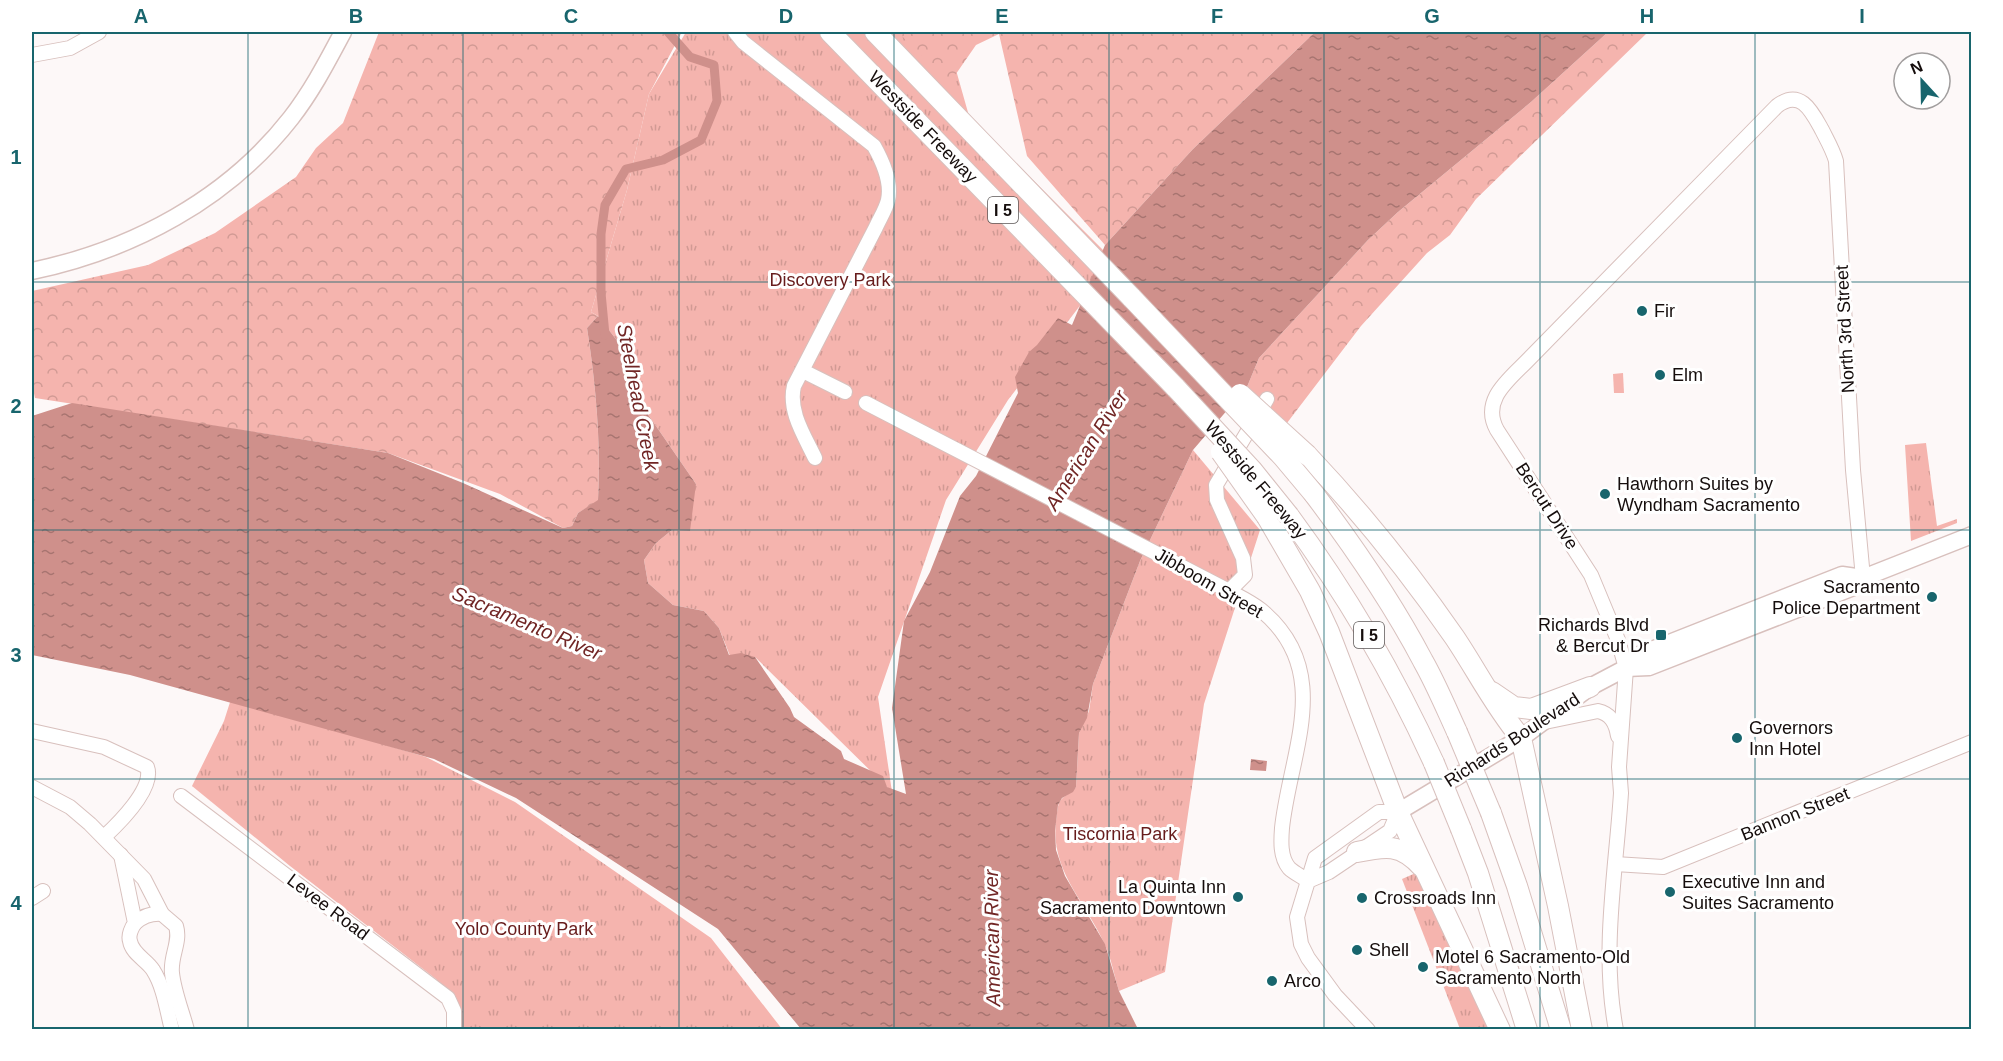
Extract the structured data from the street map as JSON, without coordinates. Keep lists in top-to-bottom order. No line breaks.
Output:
{"streets":{"highway":["Westside Freeway","I 5"],"main road":["Richards Boulevard"],"street":["North 3rd Street","Bercut Drive","Jibboom Street","Bannon Street","Levee Road"]},"crossings":[["North 3rd Street","Bercut Drive"],["North 3rd Street","Richards Boulevard"],["Bercut Drive","Richards Boulevard"],["Bercut Drive","Bannon Street"],["Jibboom Street","Richards Boulevard"]],"water":["Steelhead Creek","American River","Sacramento River"],"parks":["Discovery Park","Tiscornia Park","Yolo County Park"],"places":{"other":["Fir","Elm","Hawthorn Suites by Wyndham Sacramento","Sacramento Police Department","Governors Inn Hotel","Executive Inn and Suites Sacramento","La Quinta Inn Sacramento Downtown","Crossroads Inn","Shell","Motel 6 Sacramento-Old Sacramento North","Arco"],"transit":["Richards Blvd & Bercut Dr"]},"north":"top","grid":{"columns":["A","B","C","D","E","F","G","H","I"],"rows":["1","2","3","4"]}}
